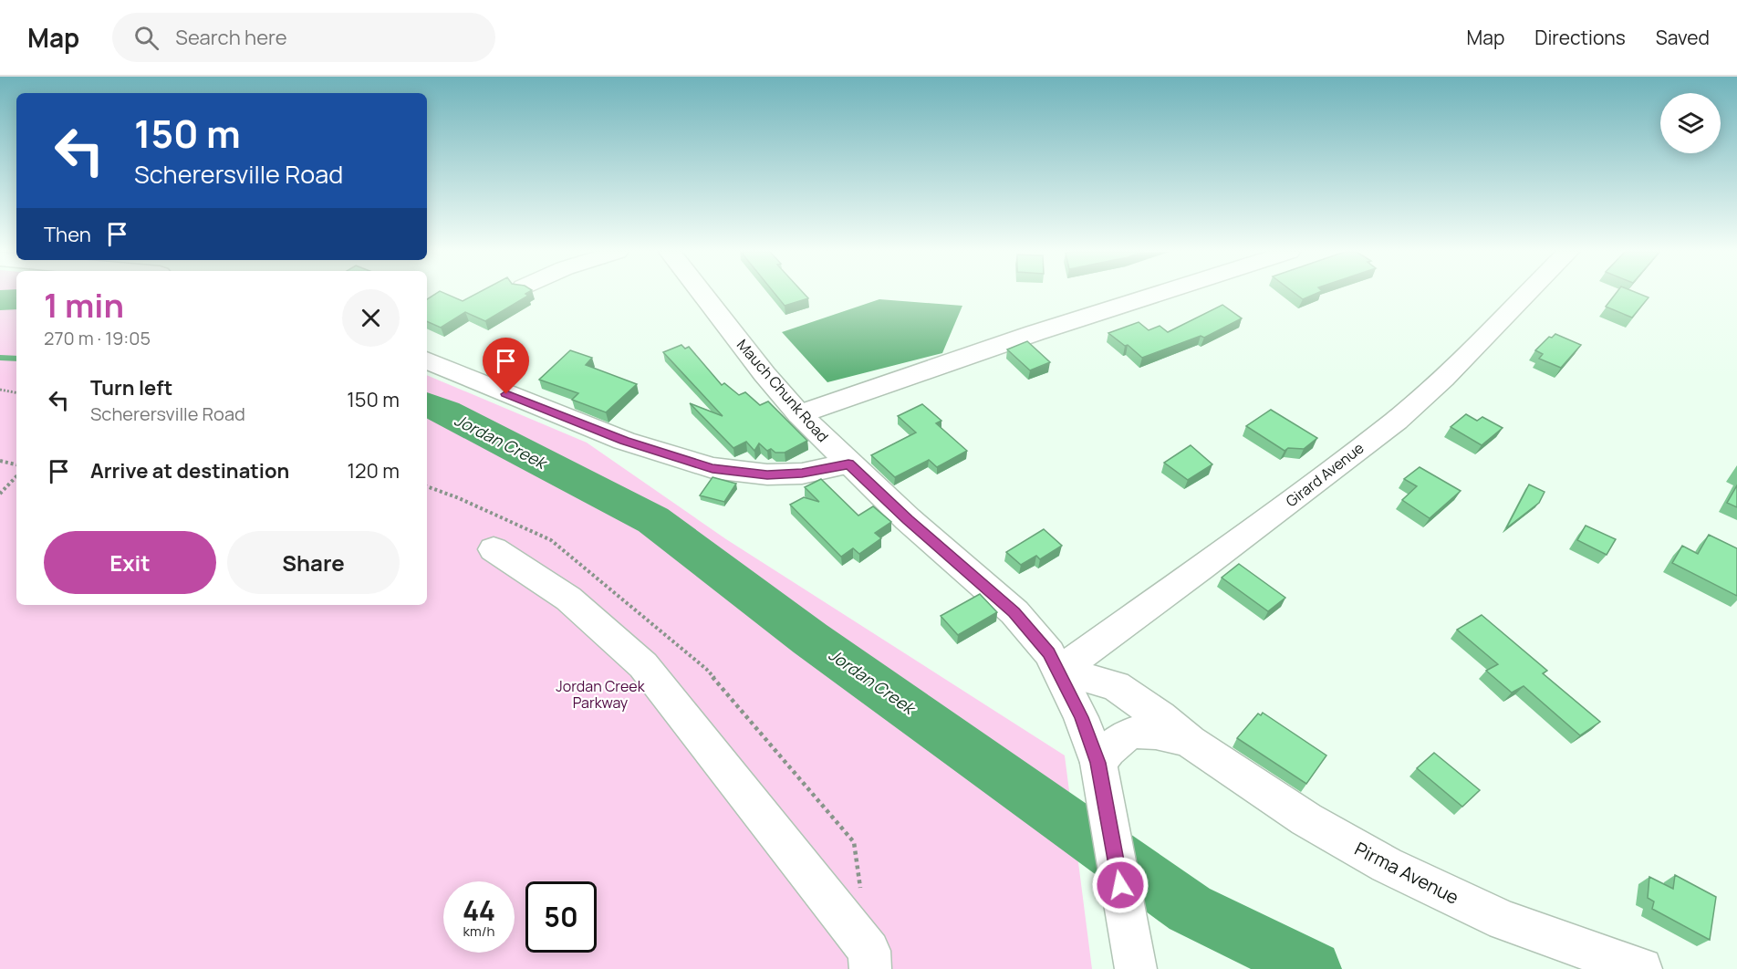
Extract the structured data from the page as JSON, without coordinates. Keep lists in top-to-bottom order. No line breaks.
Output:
{"streets":{"street":["Mauch Chunk Road","Girard Avenue","Pirma Avenue"]},"crossings":[["Mauch Chunk Road","Girard Avenue"],["Mauch Chunk Road","Pirma Avenue"],["Girard Avenue","Pirma Avenue"]],"water":["Jordan Creek"],"parks":["Jordan Creek Parkway"],"page":{"header":"Map","search":"Search here","nav":["Map","Directions","Saved"],"turn":["150 m","Scherersville Road"],"then":"Then","heading":["1 min","270 m · 19:05"],"list":[{"name":"Turn left","note":"Scherersville Road","value":"150 m"},{"name":"Arrive at destination","value":"120 m"}],"buttons":["Exit","Share"],"speed":"44 km/h","limit":"50"}}
